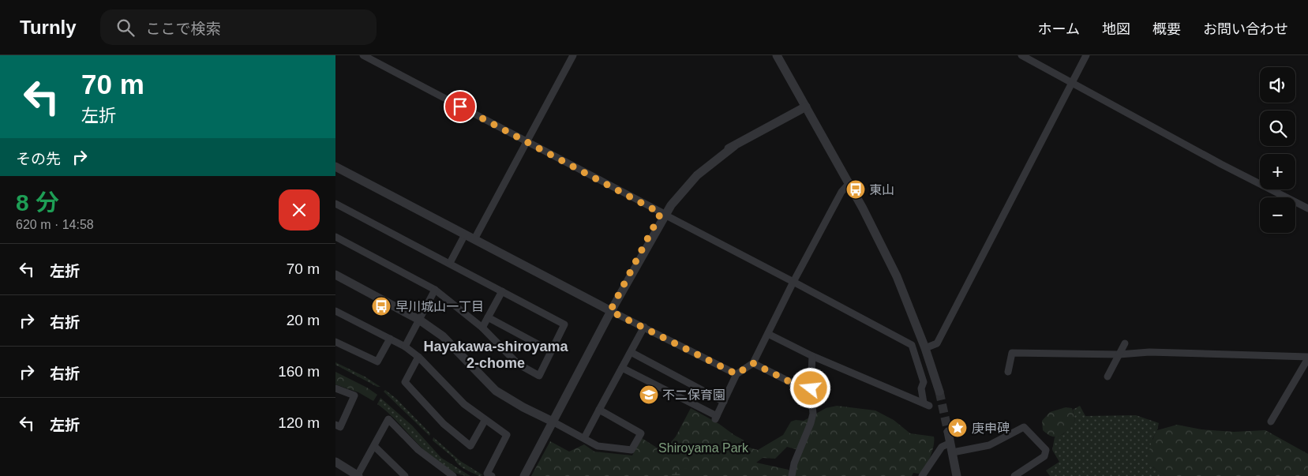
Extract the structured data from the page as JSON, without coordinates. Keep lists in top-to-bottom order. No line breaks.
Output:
{"districts":["Hayakawa-shiroyama 2-chome"],"parks":["Shiroyama Park"],"places":{"bus stop":["東山","早川城山一丁目"],"school or university":["不二保育園"],"place":["庚申碑"]},"page":{"header":"Turnly","search":"ここで検索","nav":["ホーム","地図","概要","お問い合わせ"],"turn":["70 m","左折"],"map_buttons":["+","−"],"then":"その先","heading":["8 分","620 m · 14:58"],"list":[{"name":"左折","value":"70 m"},{"name":"右折","value":"20 m"},{"name":"右折","value":"160 m"},{"name":"左折","value":"120 m"}]}}
